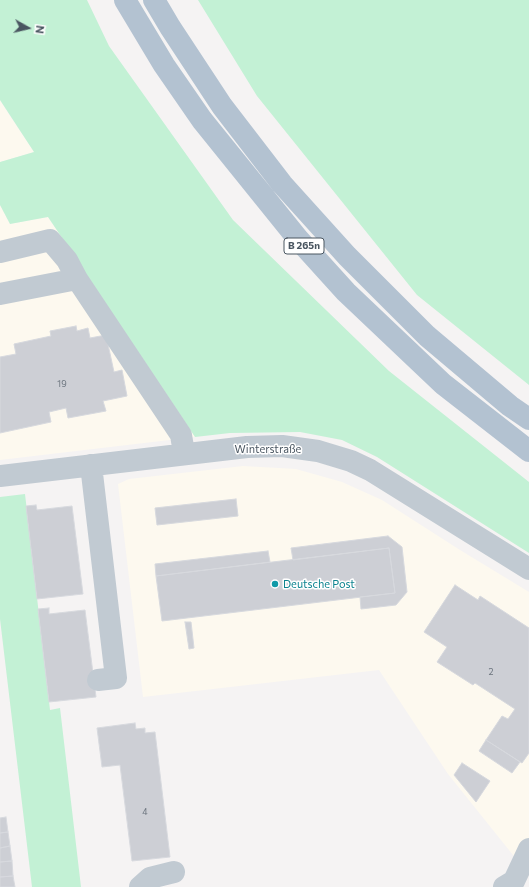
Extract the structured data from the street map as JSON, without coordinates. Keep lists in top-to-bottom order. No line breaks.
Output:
{"streets":{"main road":["B 265n"],"street":["Winterstraße"]},"places":["Deutsche Post"],"house_numbers":["19","2","4"],"north":"right"}
